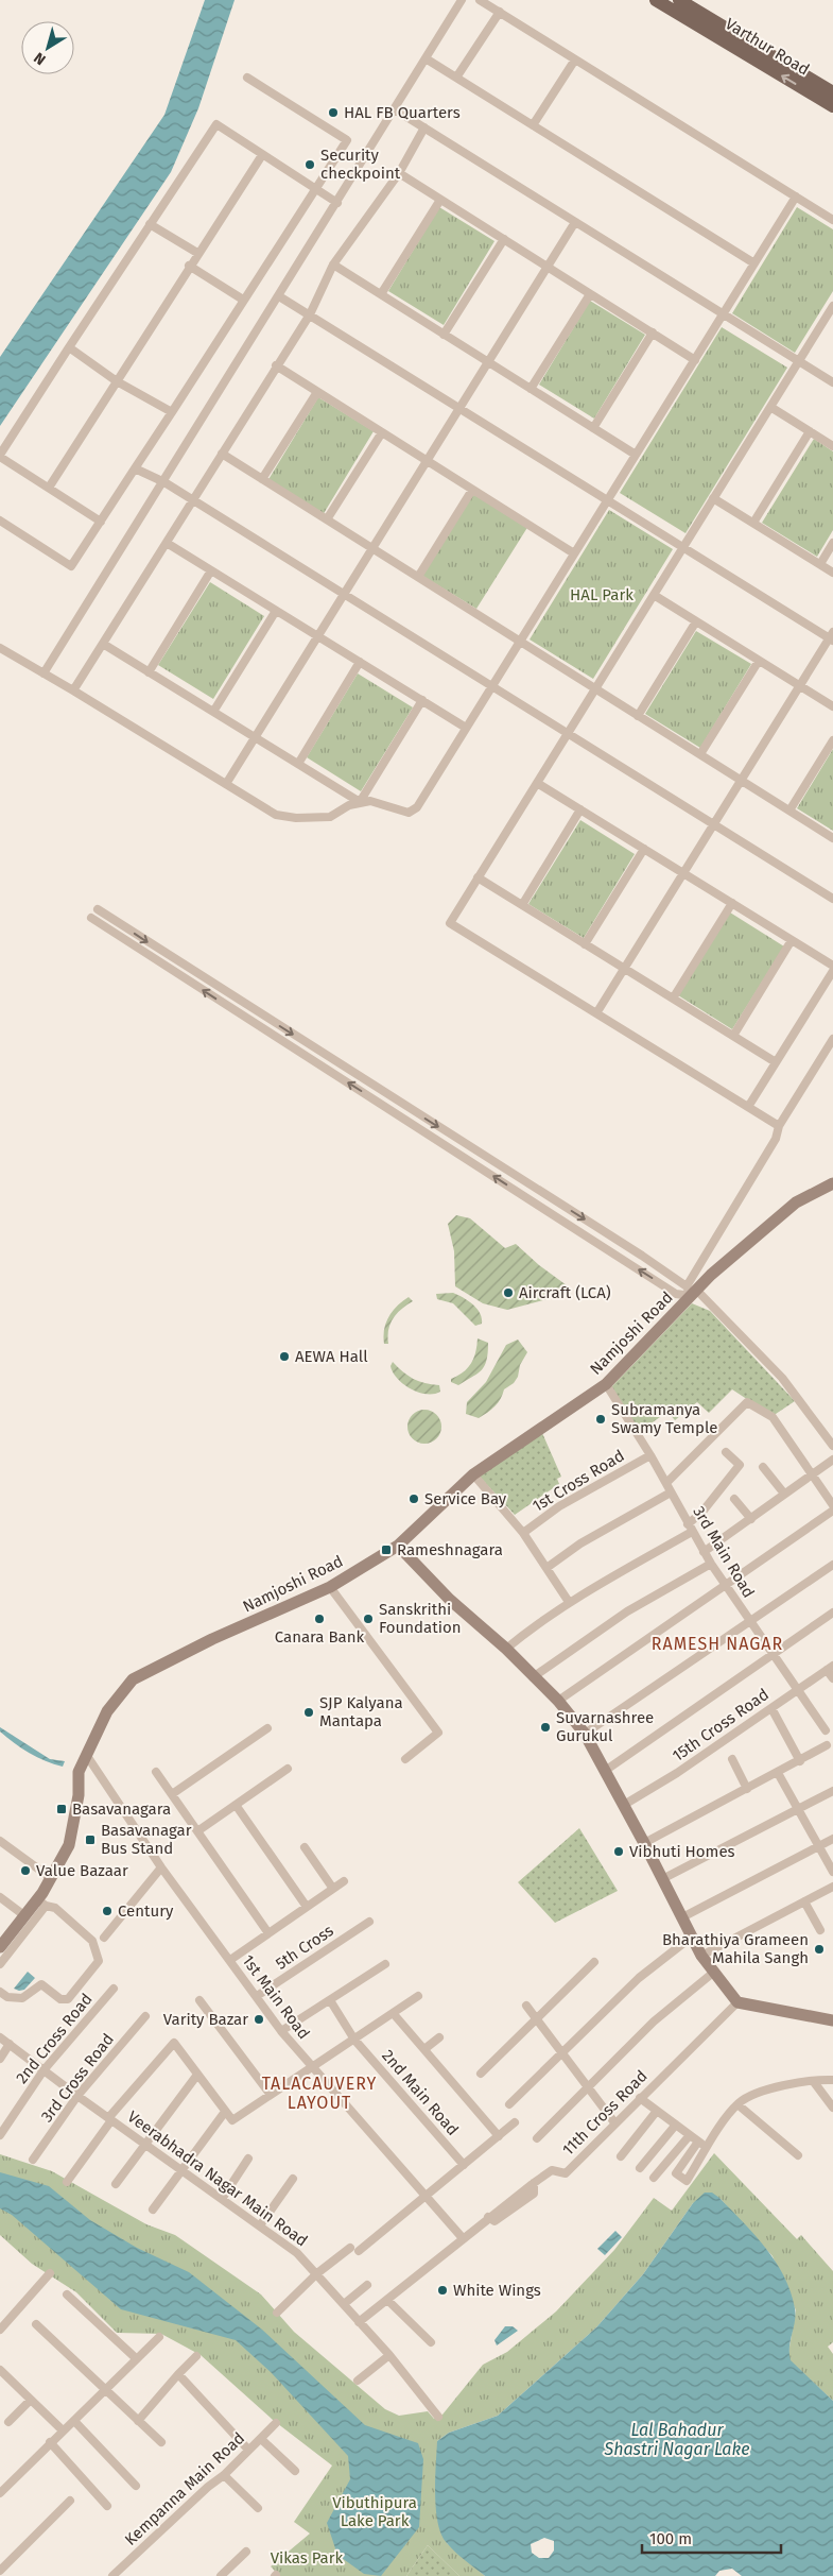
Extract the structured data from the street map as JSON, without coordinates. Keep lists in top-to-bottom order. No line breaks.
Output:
{"streets":{"main road":["Varthur Road","Namjoshi Road"],"street":["1st Cross Road","3rd Main Road","15th Cross Road","5th Cross","1st Main Road","2nd Cross Road","3rd Cross Road","2nd Main Road","11th Cross Road","Veerabhadra Nagar Main Road","Kempanna Main Road"]},"crossings":[["Namjoshi Road","3rd Main Road"],["Namjoshi Road","1st Main Road"],["1st Cross Road","3rd Main Road"],["3rd Main Road","15th Cross Road"],["5th Cross","1st Main Road"],["1st Main Road","11th Cross Road"],["2nd Cross Road","Veerabhadra Nagar Main Road"],["3rd Cross Road","Veerabhadra Nagar Main Road"],["11th Cross Road","Veerabhadra Nagar Main Road"]],"districts":["RAMESH NAGAR","TALACAUVERY LAYOUT"],"water":["Lal Bahadur Shastri Nagar Lake"],"parks":["HAL Park","Vibuthipura Lake Park","Vikas Park"],"places":{"other":["HAL FB Quarters","Security checkpoint","Aircraft (LCA)","AEWA Hall","Subramanya Swamy Temple","Service Bay","Canara Bank","Sanskrithi Foundation","SJP Kalyana Mantapa","Suvarnashree Gurukul","Vibhuti Homes","Value Bazaar","Century","Bharathiya Grameen Mahila Sangh","Varity Bazar","White Wings"],"transit":["Rameshnagara","Basavanagara","Basavanagar Bus Stand"]},"scale_bar":"100 m","north":"bottom left"}
